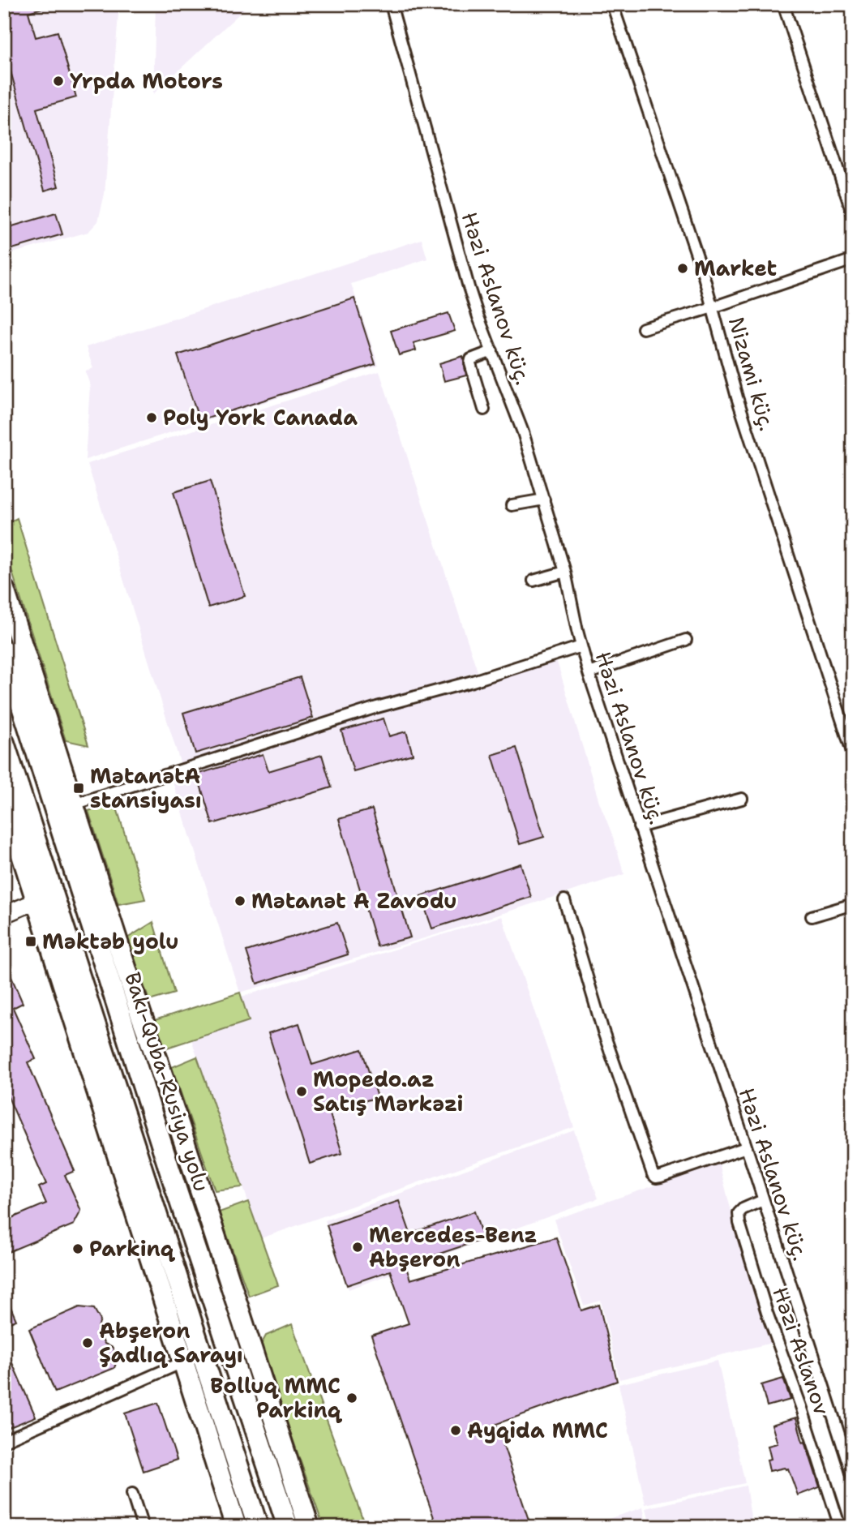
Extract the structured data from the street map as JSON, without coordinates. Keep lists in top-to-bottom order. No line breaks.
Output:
{"streets":{"highway":["Bakı-Quba-Rusiya yolu"],"street":["Həzi Aslanov küç.","Nizami küç.","Həzi Aslanov"]},"crossings":[["Həzi Aslanov küç.","Həzi Aslanov"]],"places":{"other":["Yrpda Motors","Market","Poly York Canada","Mətanət A Zavodu","Mopedo.az Satış Mərkəzi","Mercedes-Benz Abşeron","Parkinq","Abşeron Şadlıq Sarayı","Bolluq MMC Parkinq","Ayqida MMC"],"transit":["MətanətA stansiyası","Məktəb yolu"]}}
